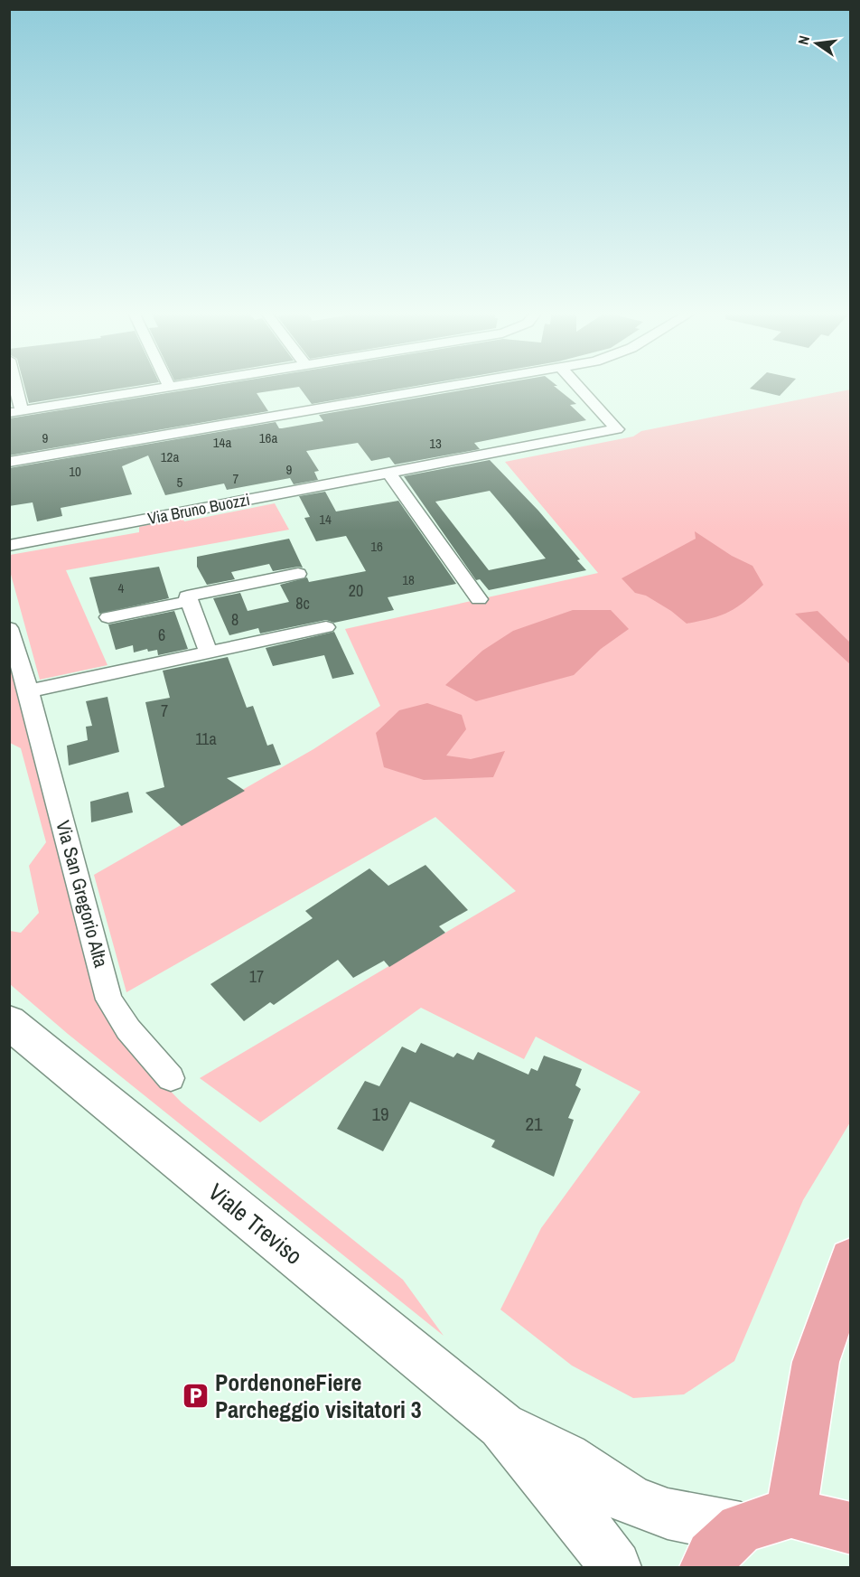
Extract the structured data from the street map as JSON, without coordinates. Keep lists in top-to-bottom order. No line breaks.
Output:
{"streets":{"main road":["Viale Treviso"],"street":["Via Bruno Buozzi","Via San Gregorio Alta"]},"places":{"parking":["PordenoneFiere Parcheggio visitatori 3"]},"house_numbers":["9","16a","14a","13","12a","9","10","7","5","14","16","18","4","20","8c","8","6","7","11a","17","19","21"],"north":"left"}
